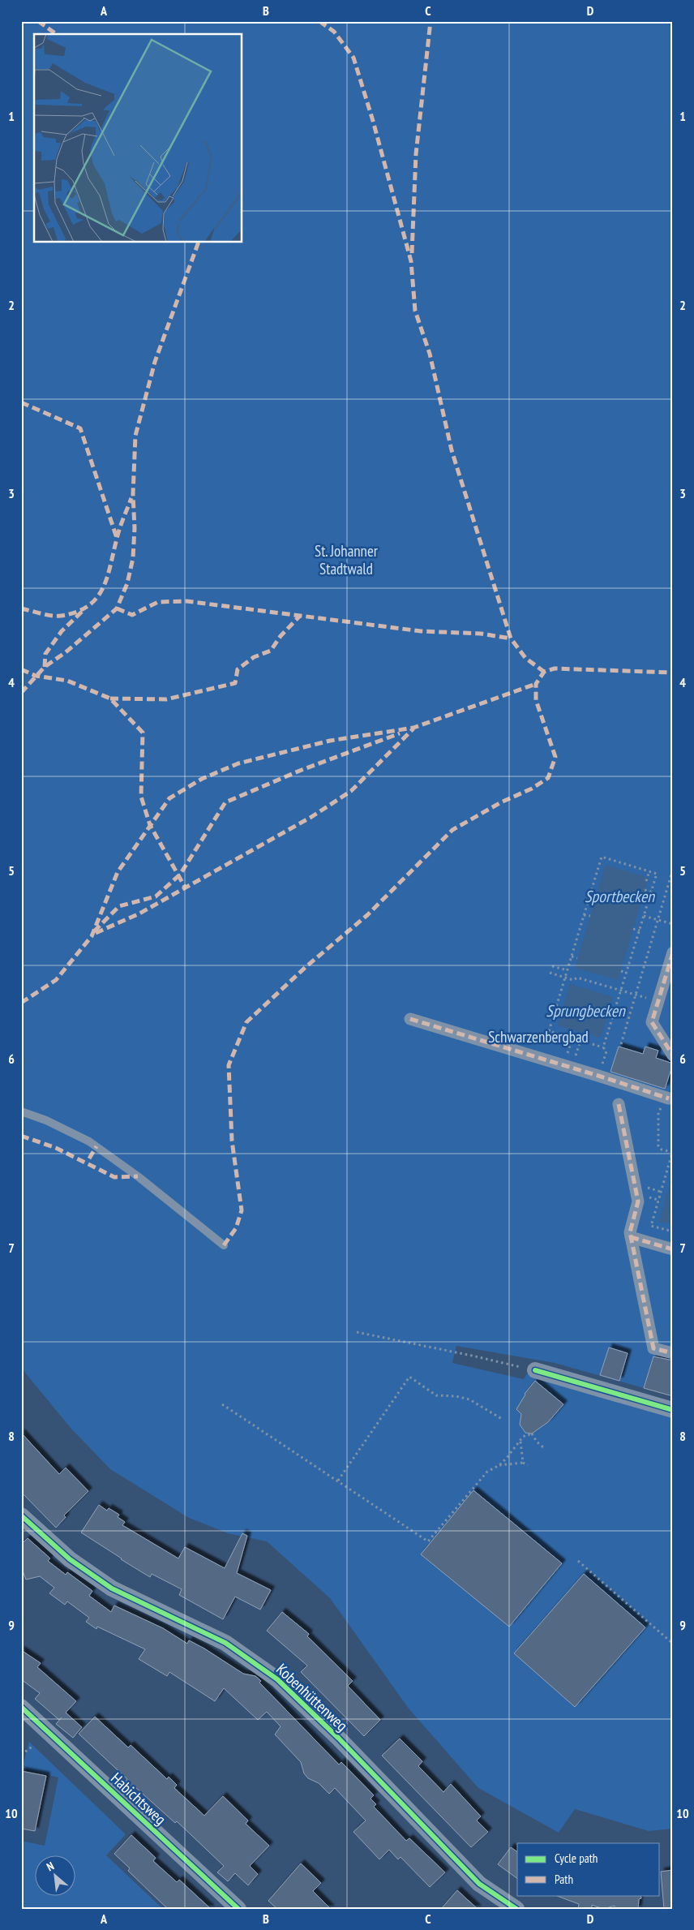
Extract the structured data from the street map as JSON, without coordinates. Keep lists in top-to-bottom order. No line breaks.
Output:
{"streets":{"street":["Kobenhüttenweg","Habichtsweg"]},"water":["Sportbecken","Sprungbecken"],"parks":["St. Johanner Stadtwald","Schwarzenbergbad"],"legend":["Cycle path","Path"],"north":"top left","grid":{"columns":["A","B","C","D"],"rows":["1","2","3","4","5","6","7","8","9","10"]}}
